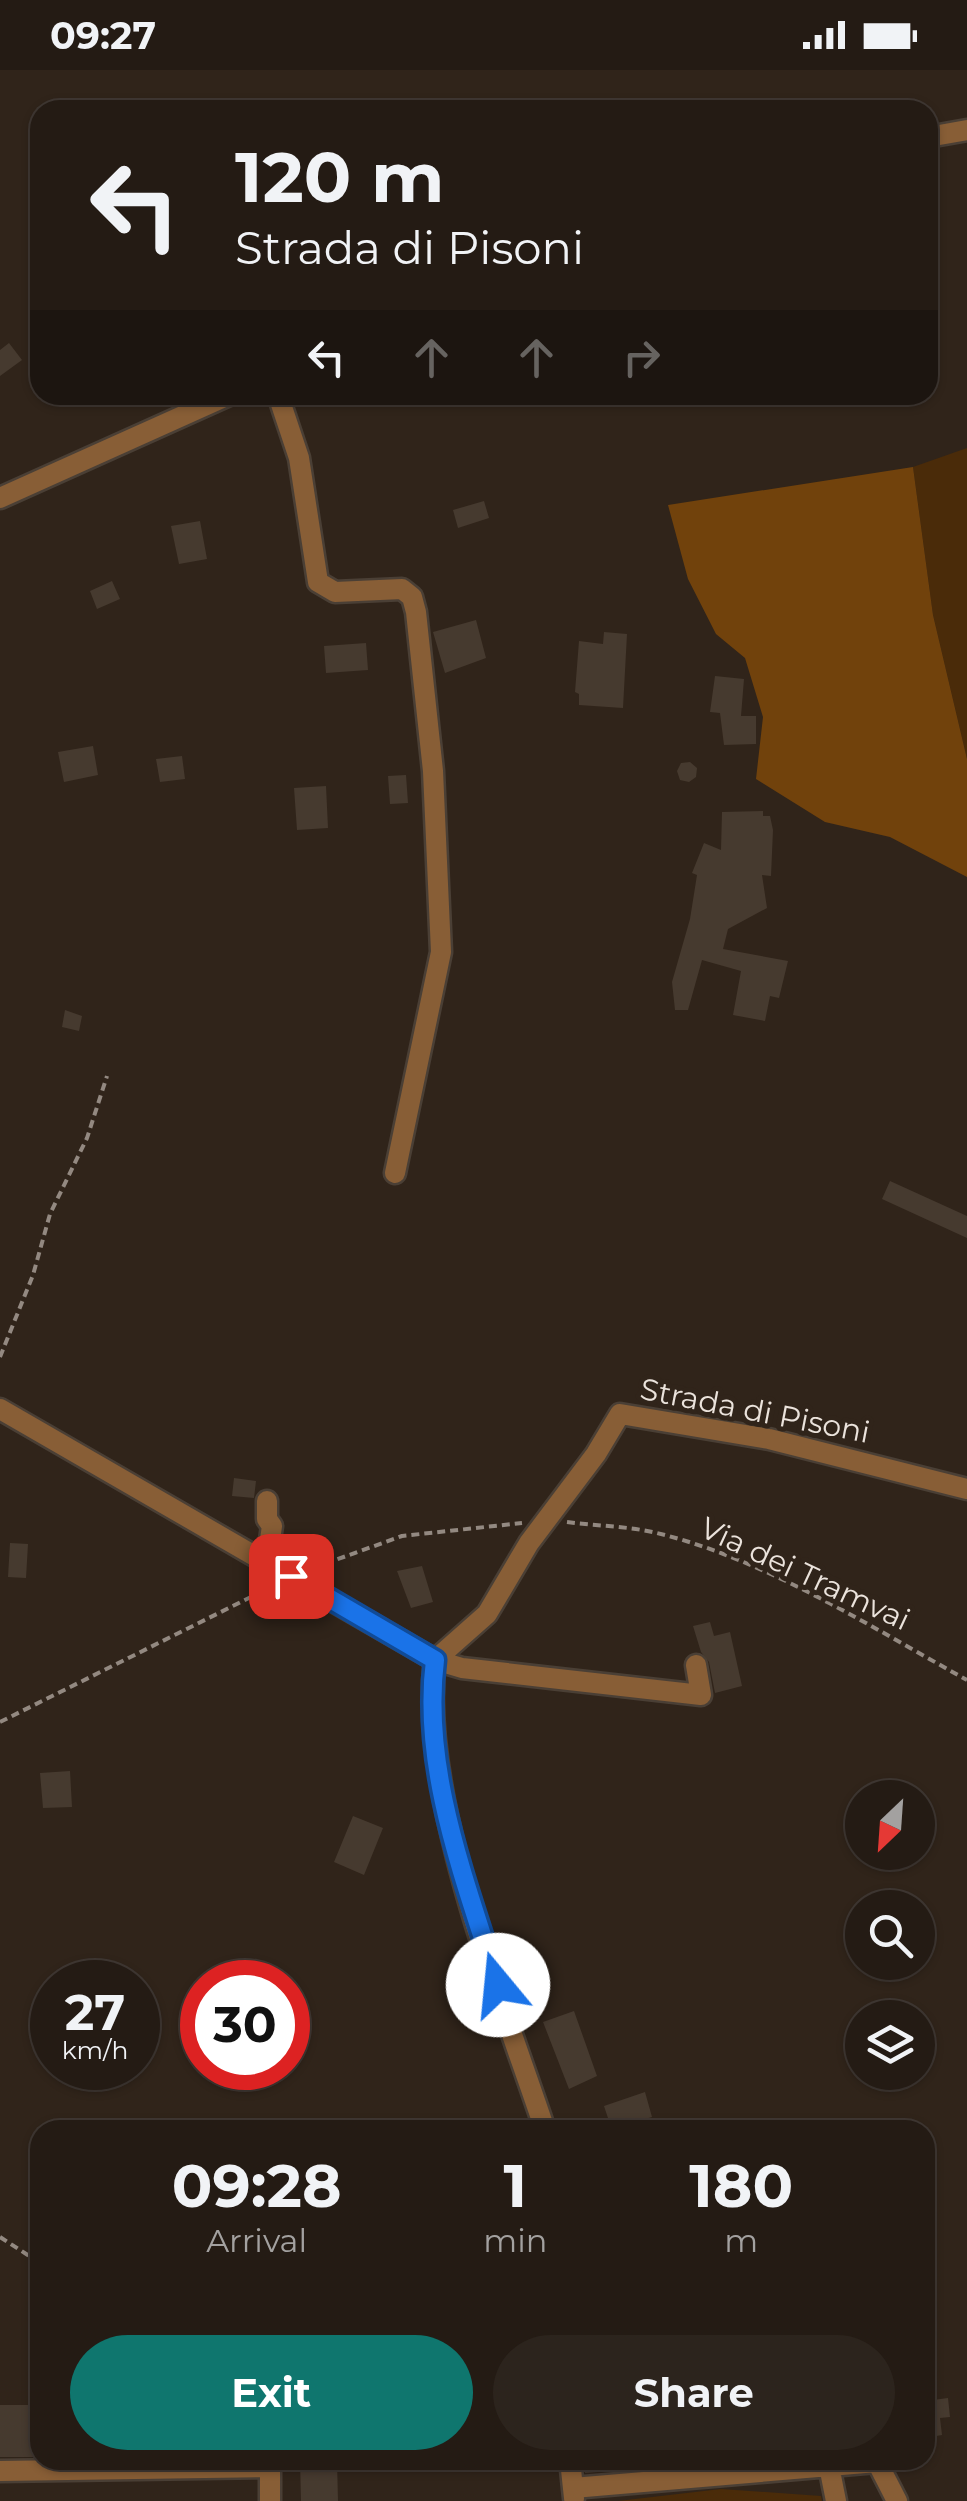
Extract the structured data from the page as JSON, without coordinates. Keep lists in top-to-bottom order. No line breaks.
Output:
{"streets":{"street":["Strada di Pisoni"],"path":["Via dei Tramvai"]},"crossings":[["Strada di Pisoni","Via dei Tramvai"]],"north":"bottom left","page":{"status":"09:27","turn":["120 m","Strada di Pisoni"],"speed":"27 km/h","limit":"30","eta":["09:28","Arrival","1","min","180","m"],"buttons":["Exit","Share"]}}
